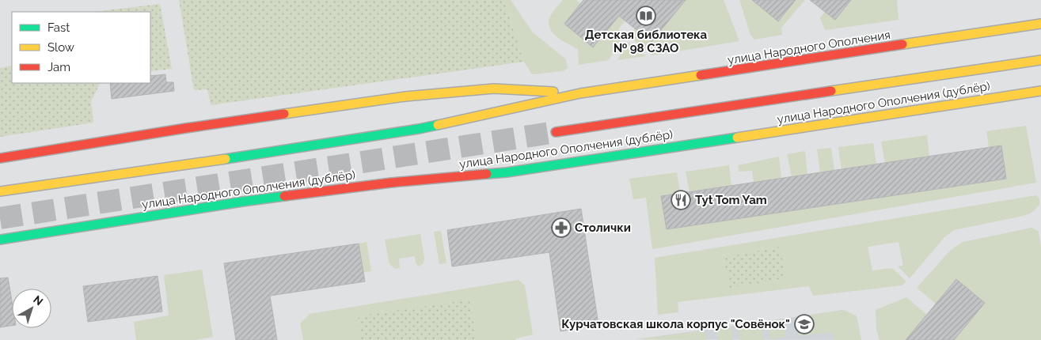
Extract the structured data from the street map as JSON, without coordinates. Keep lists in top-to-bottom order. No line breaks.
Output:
{"streets":{"street":["улица Народного Ополчения","улица Народного Ополчения (дублёр)"]},"places":{"library":["Детская библиотека № 98 СЗАО"],"restaurant":["Tyt Tom Yam"],"pharmacy":["Столички"],"school or university":["Курчатовская школа корпус \"Совёнок\""]},"legend":["Fast","Slow","Jam"],"north":"top right"}
